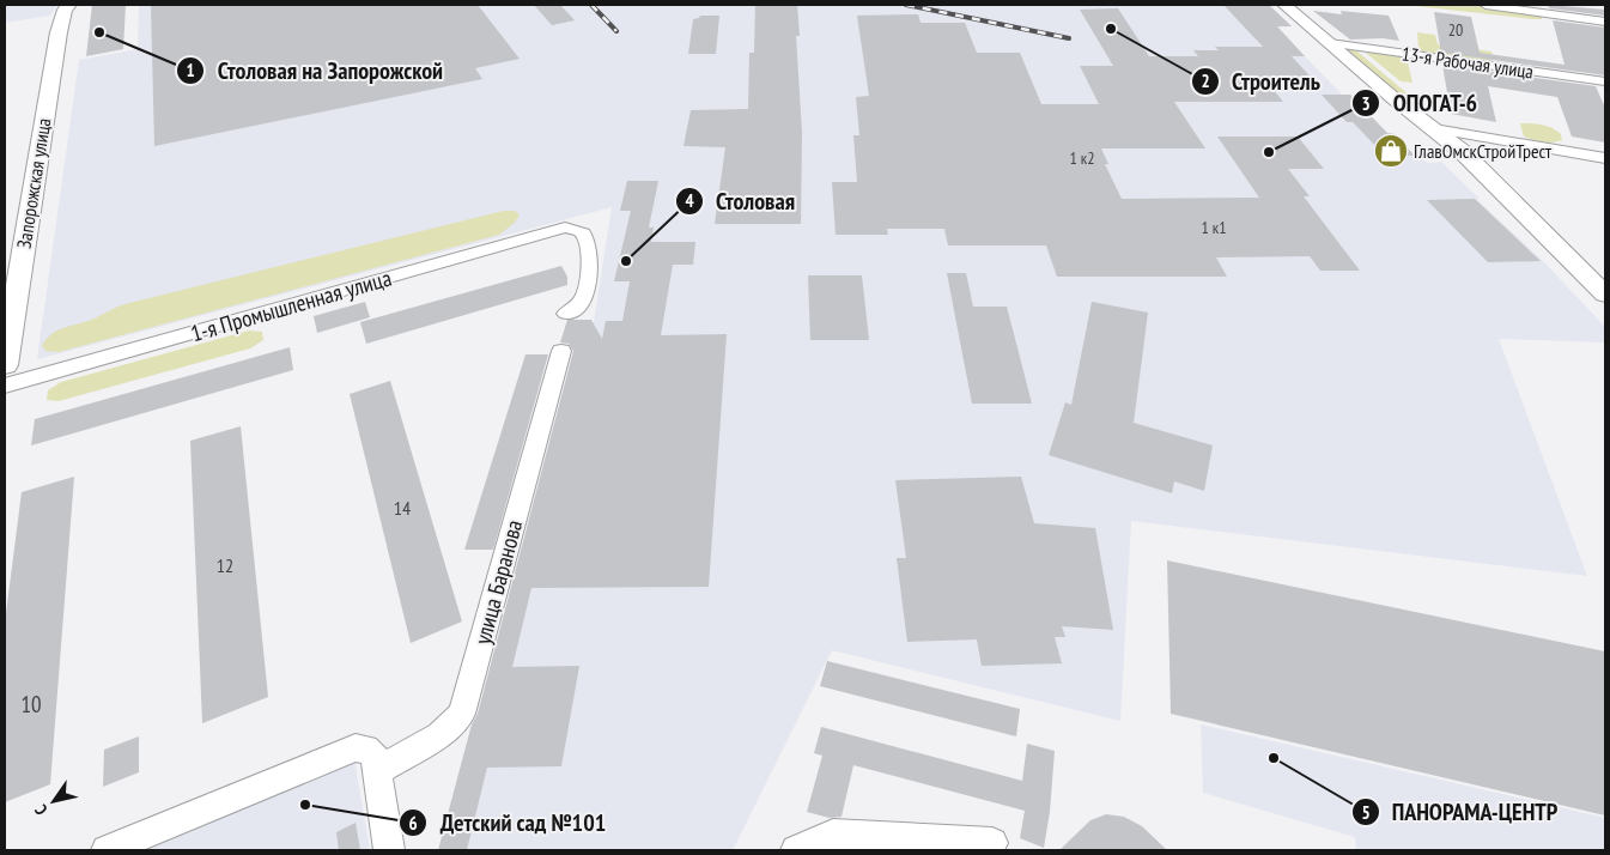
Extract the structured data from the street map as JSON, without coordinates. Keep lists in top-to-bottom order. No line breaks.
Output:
{"streets":{"main road":["Запорожская улица"],"street":["13-я Рабочая улица","1-я Промышленная улица","улица Баранова"]},"places":{"other":["Строитель","Столовая на Запорожской","ОПОГАТ-6","Столовая","ПАНОРАМА-ЦЕНТР","Детский сад №101"],"shop":["ГлавОмскСтройТрест"]},"house_numbers":["20","1 к2","1 к1","14","12","10"],"north":"bottom left"}
